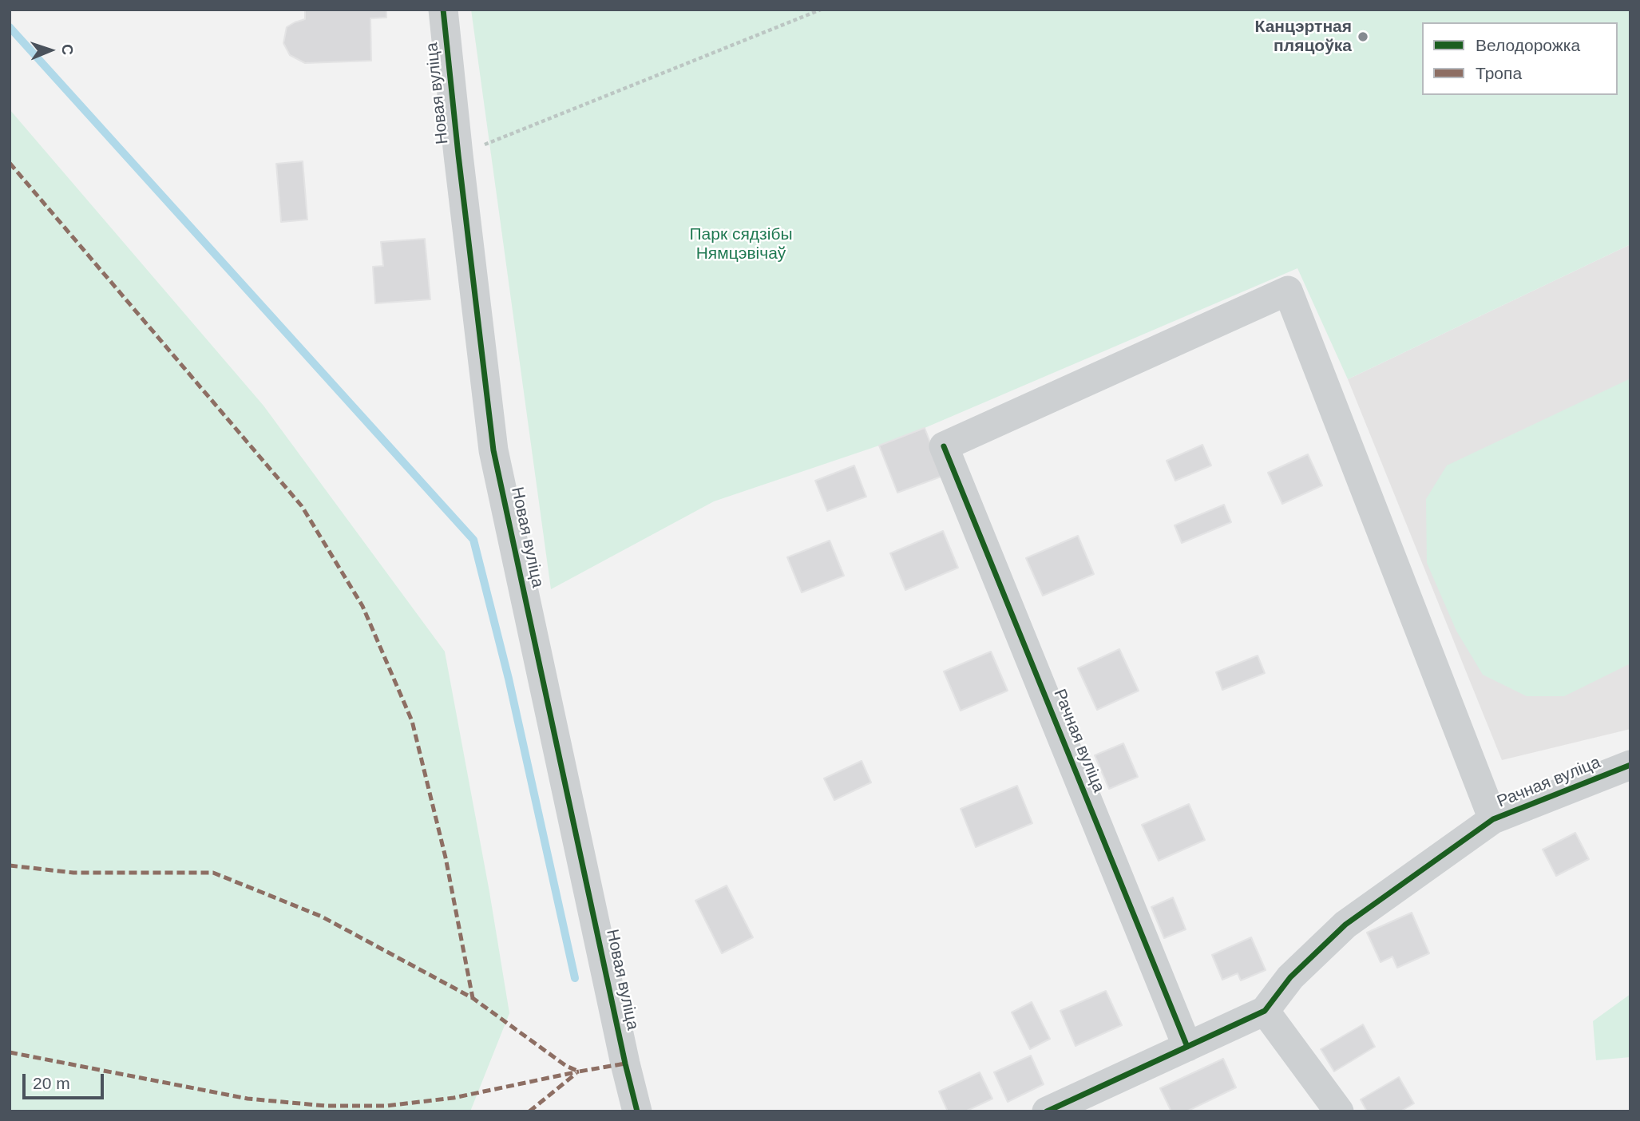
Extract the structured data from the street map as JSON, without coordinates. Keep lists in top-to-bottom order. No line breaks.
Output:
{"streets":{"street":["Новая вуліца","Рачная вуліца"]},"parks":["Парк сядзібы Нямцэвічаў"],"places":["Канцэртная пляцоўка"],"legend":["Велодорожка","Тропа"],"scale_bar":"20 m","north":"right"}
